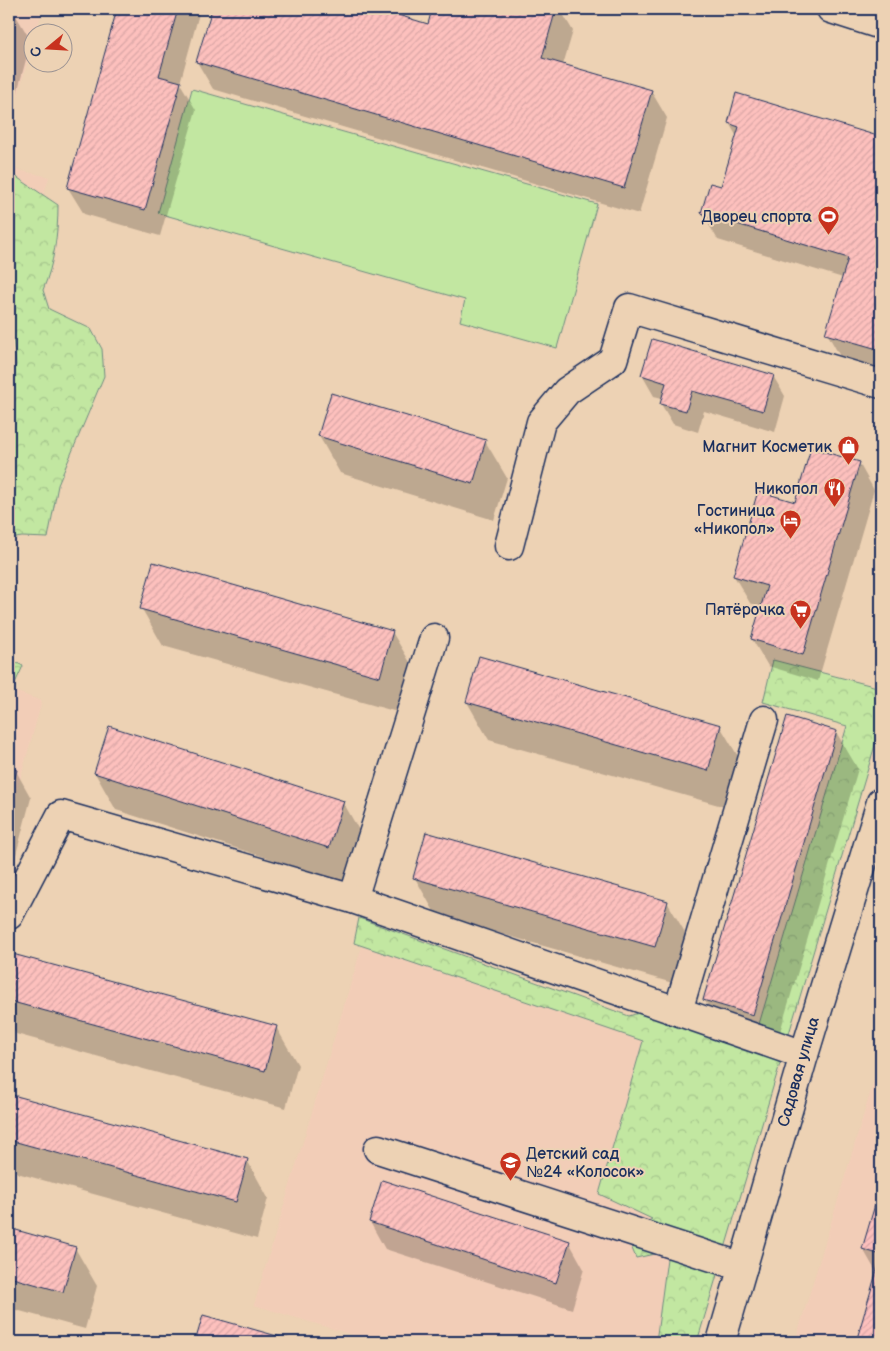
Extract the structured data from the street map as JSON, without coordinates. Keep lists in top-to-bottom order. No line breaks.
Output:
{"streets":{"street":["Садовая улица"]},"places":{"sports":["Дворец спорта"],"shop":["Магнит Косметик"],"restaurant":["Никопол"],"hotel":["Гостиница «Никопол»"],"supermarket":["Пятёрочка"],"school or university":["Детский сад №24 «Колосок»"]},"north":"left"}
